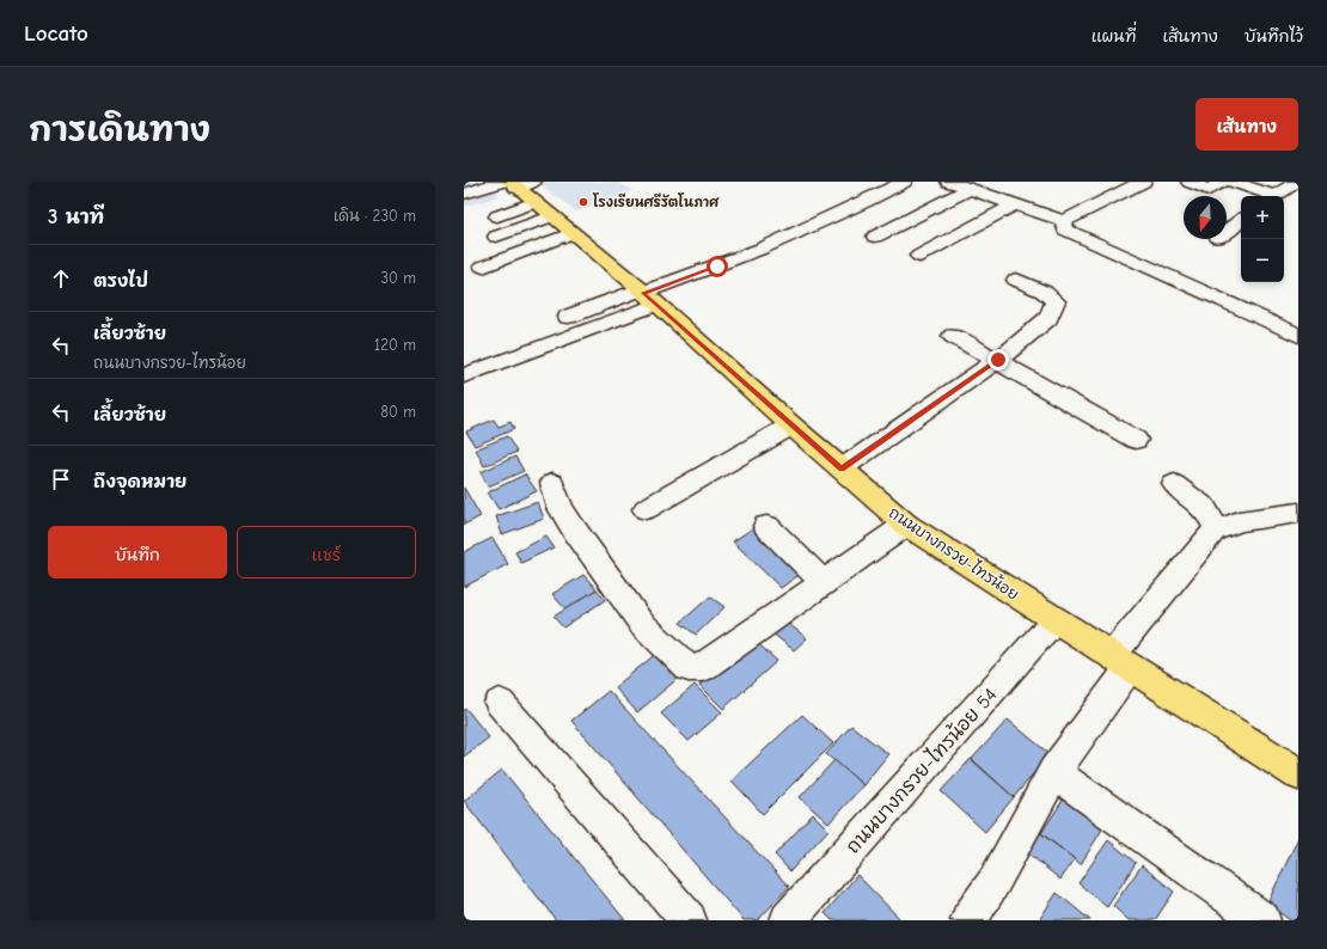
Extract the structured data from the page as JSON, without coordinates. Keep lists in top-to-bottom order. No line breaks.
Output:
{"streets":{"main road":["ถนนบางกรวย-ไทรน้อย"],"street":["ถนนบางกรวย-ไทรน้อย 54"]},"crossings":[["ถนนบางกรวย-ไทรน้อย","ถนนบางกรวย-ไทรน้อย 54"]],"places":["โรงเรียนศรีรัตโนภาศ"],"north":"bottom","page":{"header":"Locato","nav":["แผนที่","เส้นทาง","บันทึกไว้"],"title":"การเดินทาง","buttons":["เส้นทาง",["บันทึก","แชร์"]],"heading":["3 นาที","เดิน · 230 m"],"map_buttons":["+","−"],"list":[["ตรงไป","30 m"],["เลี้ยวซ้าย","ถนนบางกรวย-ไทรน้อย","120 m"],["เลี้ยวซ้าย","80 m"],"ถึงจุดหมาย"]}}
